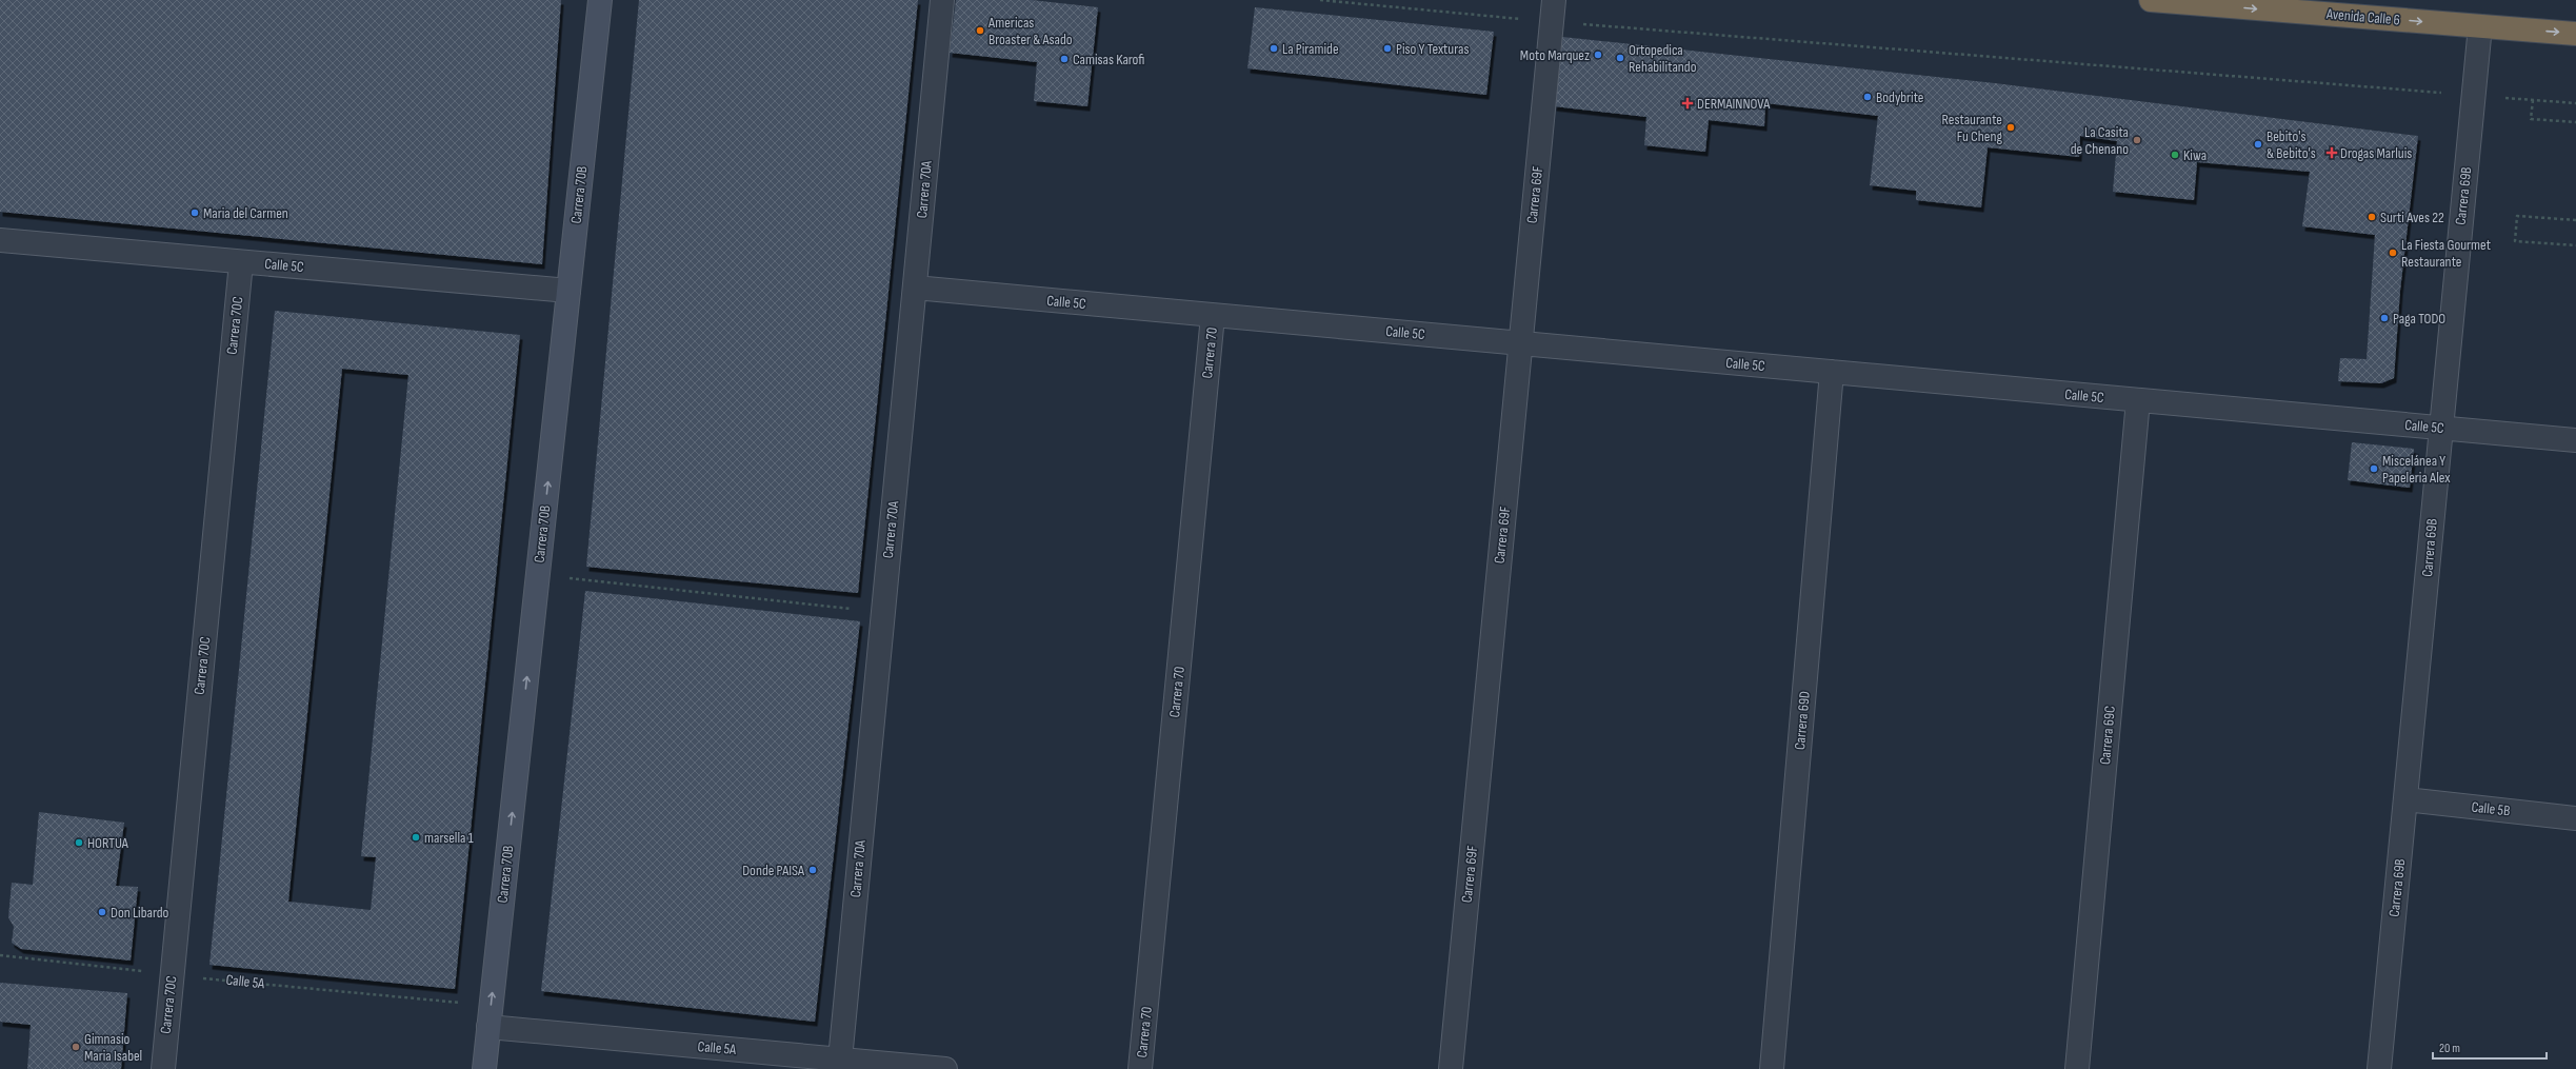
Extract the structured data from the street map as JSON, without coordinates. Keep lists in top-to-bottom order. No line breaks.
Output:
{"streets":{"highway":["Avenida Calle 6"],"street":["Carrera 70A","Carrera 70B","Carrera 69F","Carrera 69B","Calle 5C","Carrera 70C","Carrera 70","Carrera 69D","Carrera 69C","Calle 5B","Calle 5A"]},"crossings":[["Avenida Calle 6","Carrera 69B"],["Carrera 70A","Calle 5C"],["Carrera 70A","Calle 5A"],["Carrera 70B","Calle 5C"],["Carrera 70B","Calle 5A"],["Carrera 69F","Calle 5C"],["Carrera 69B","Calle 5C"],["Carrera 69B","Calle 5B"],["Calle 5C","Carrera 70C"],["Calle 5C","Carrera 70"],["Calle 5C","Carrera 69D"],["Calle 5C","Carrera 69C"],["Carrera 70C","Calle 5A"]],"one_way":["Avenida Calle 6","Carrera 70B"],"places":{"other":["Americas Broaster & Asado","La Piramide","Piso Y Texturas","Moto Marquez","Ortopedica Rehabilitando","Camisas Karofi","Bodybrite","Restaurante Fu Cheng","La Casita de Chenano","Bebito's & Bebito's","Kiwa","Maria del Carmen","Surti Aves 22","La Fiesta Gourmet Restaurante","Paga TODO","Miscelánea Y Papeleria Alex","marsella 1","HORTUA","Donde PAISA","Don Libardo","Gimnasio Maria Isabel"],"health":["DERMAINNOVA","Drogas Marluis"]},"scale_bar":"20 m"}
